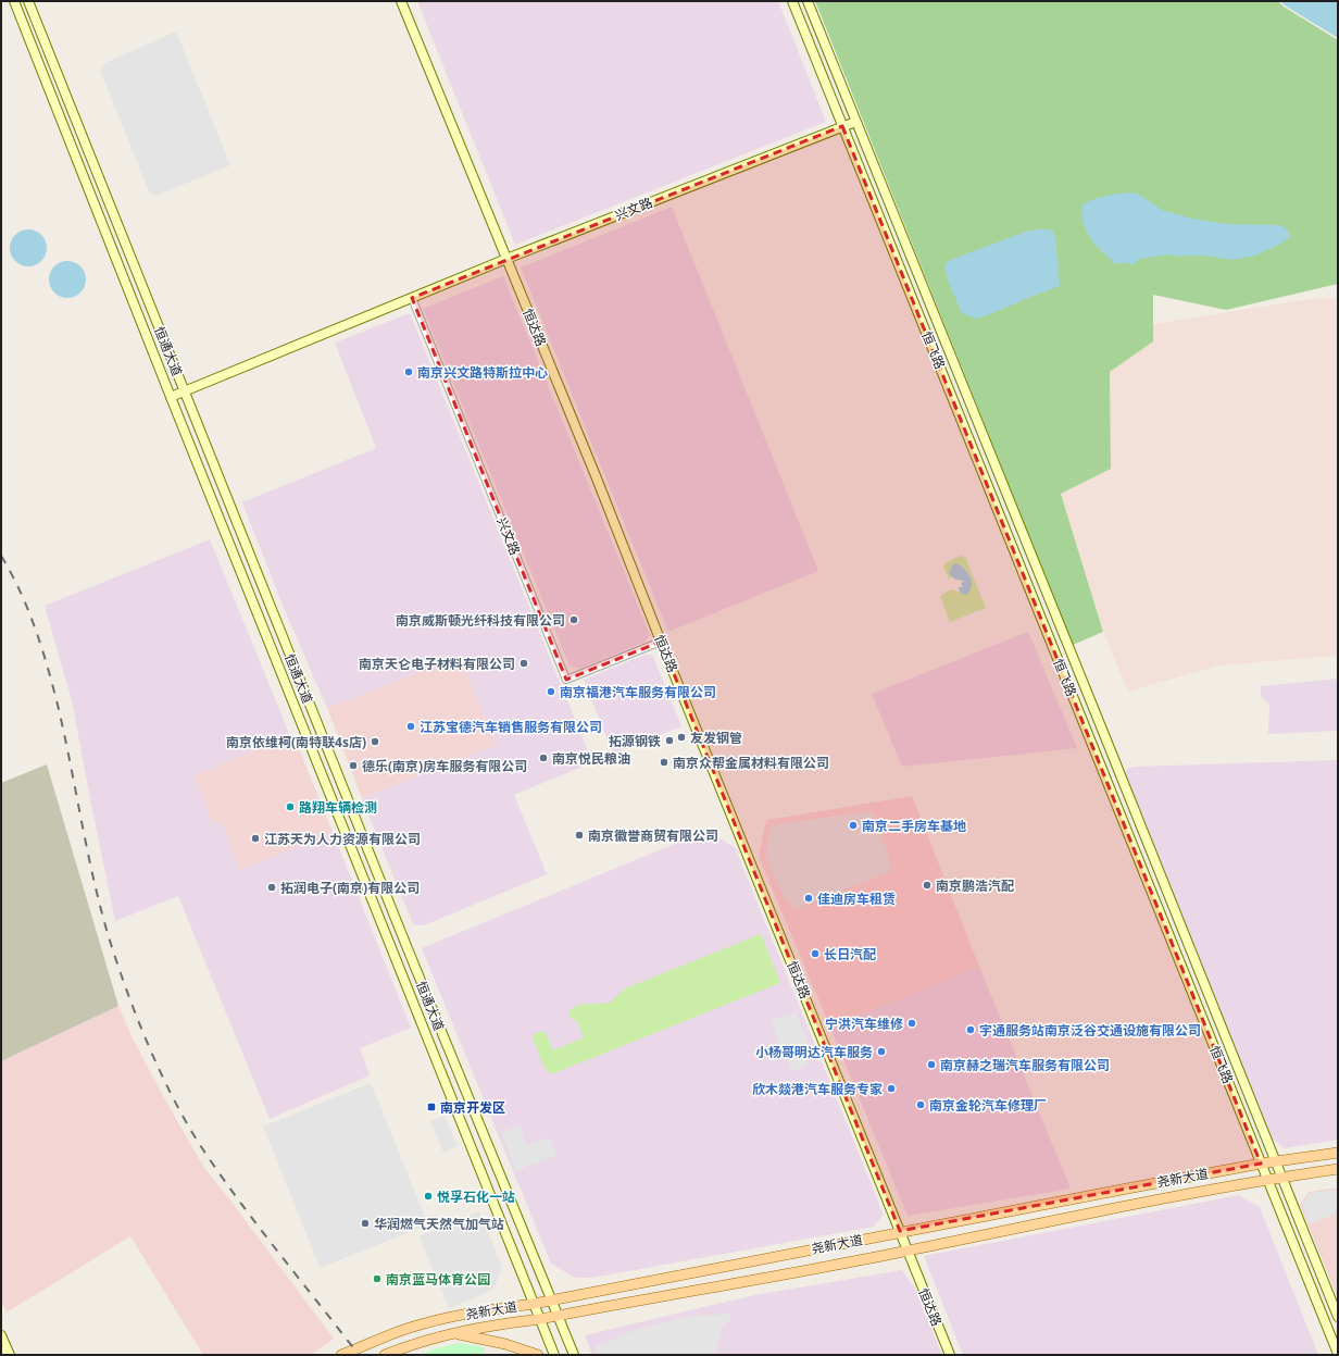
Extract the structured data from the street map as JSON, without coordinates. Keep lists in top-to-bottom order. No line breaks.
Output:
{"streets":{"main road":["兴文路","恒达路","恒飞路","恒通大道","尧新大道"]},"crossings":[["兴文路","恒达路"],["兴文路","恒飞路"],["兴文路","恒通大道"],["恒达路","尧新大道"],["恒飞路","尧新大道"],["恒通大道","尧新大道"]],"places":{"other":["南京兴文路特斯拉中心","南京威斯顿光纤科技有限公司","南京天仑电子材料有限公司","南京福港汽车服务有限公司","江苏宝德汽车销售服务有限公司","友发钢管","拓源钢铁","南京依维柯(南特联4s店)","南京悦民粮油","南京众帮金属材料有限公司","德乐(南京)房车服务有限公司","路翔车辆检测","南京二手房车基地","南京徽誉商贸有限公司","江苏天为人力资源有限公司","南京鹏浩汽配","拓润电子(南京)有限公司","佳迪房车租赁","长日汽配","宁洪汽车维修","宇通服务站南京泛谷交通设施有限公司","小杨哥明达汽车服务","南京赫之瑞汽车服务有限公司","欣木燚港汽车服务专家","南京金轮汽车修理厂","悦孚石化一站","华润燃气天然气加气站","南京蓝马体育公园"],"transit":["南京开发区"]}}
